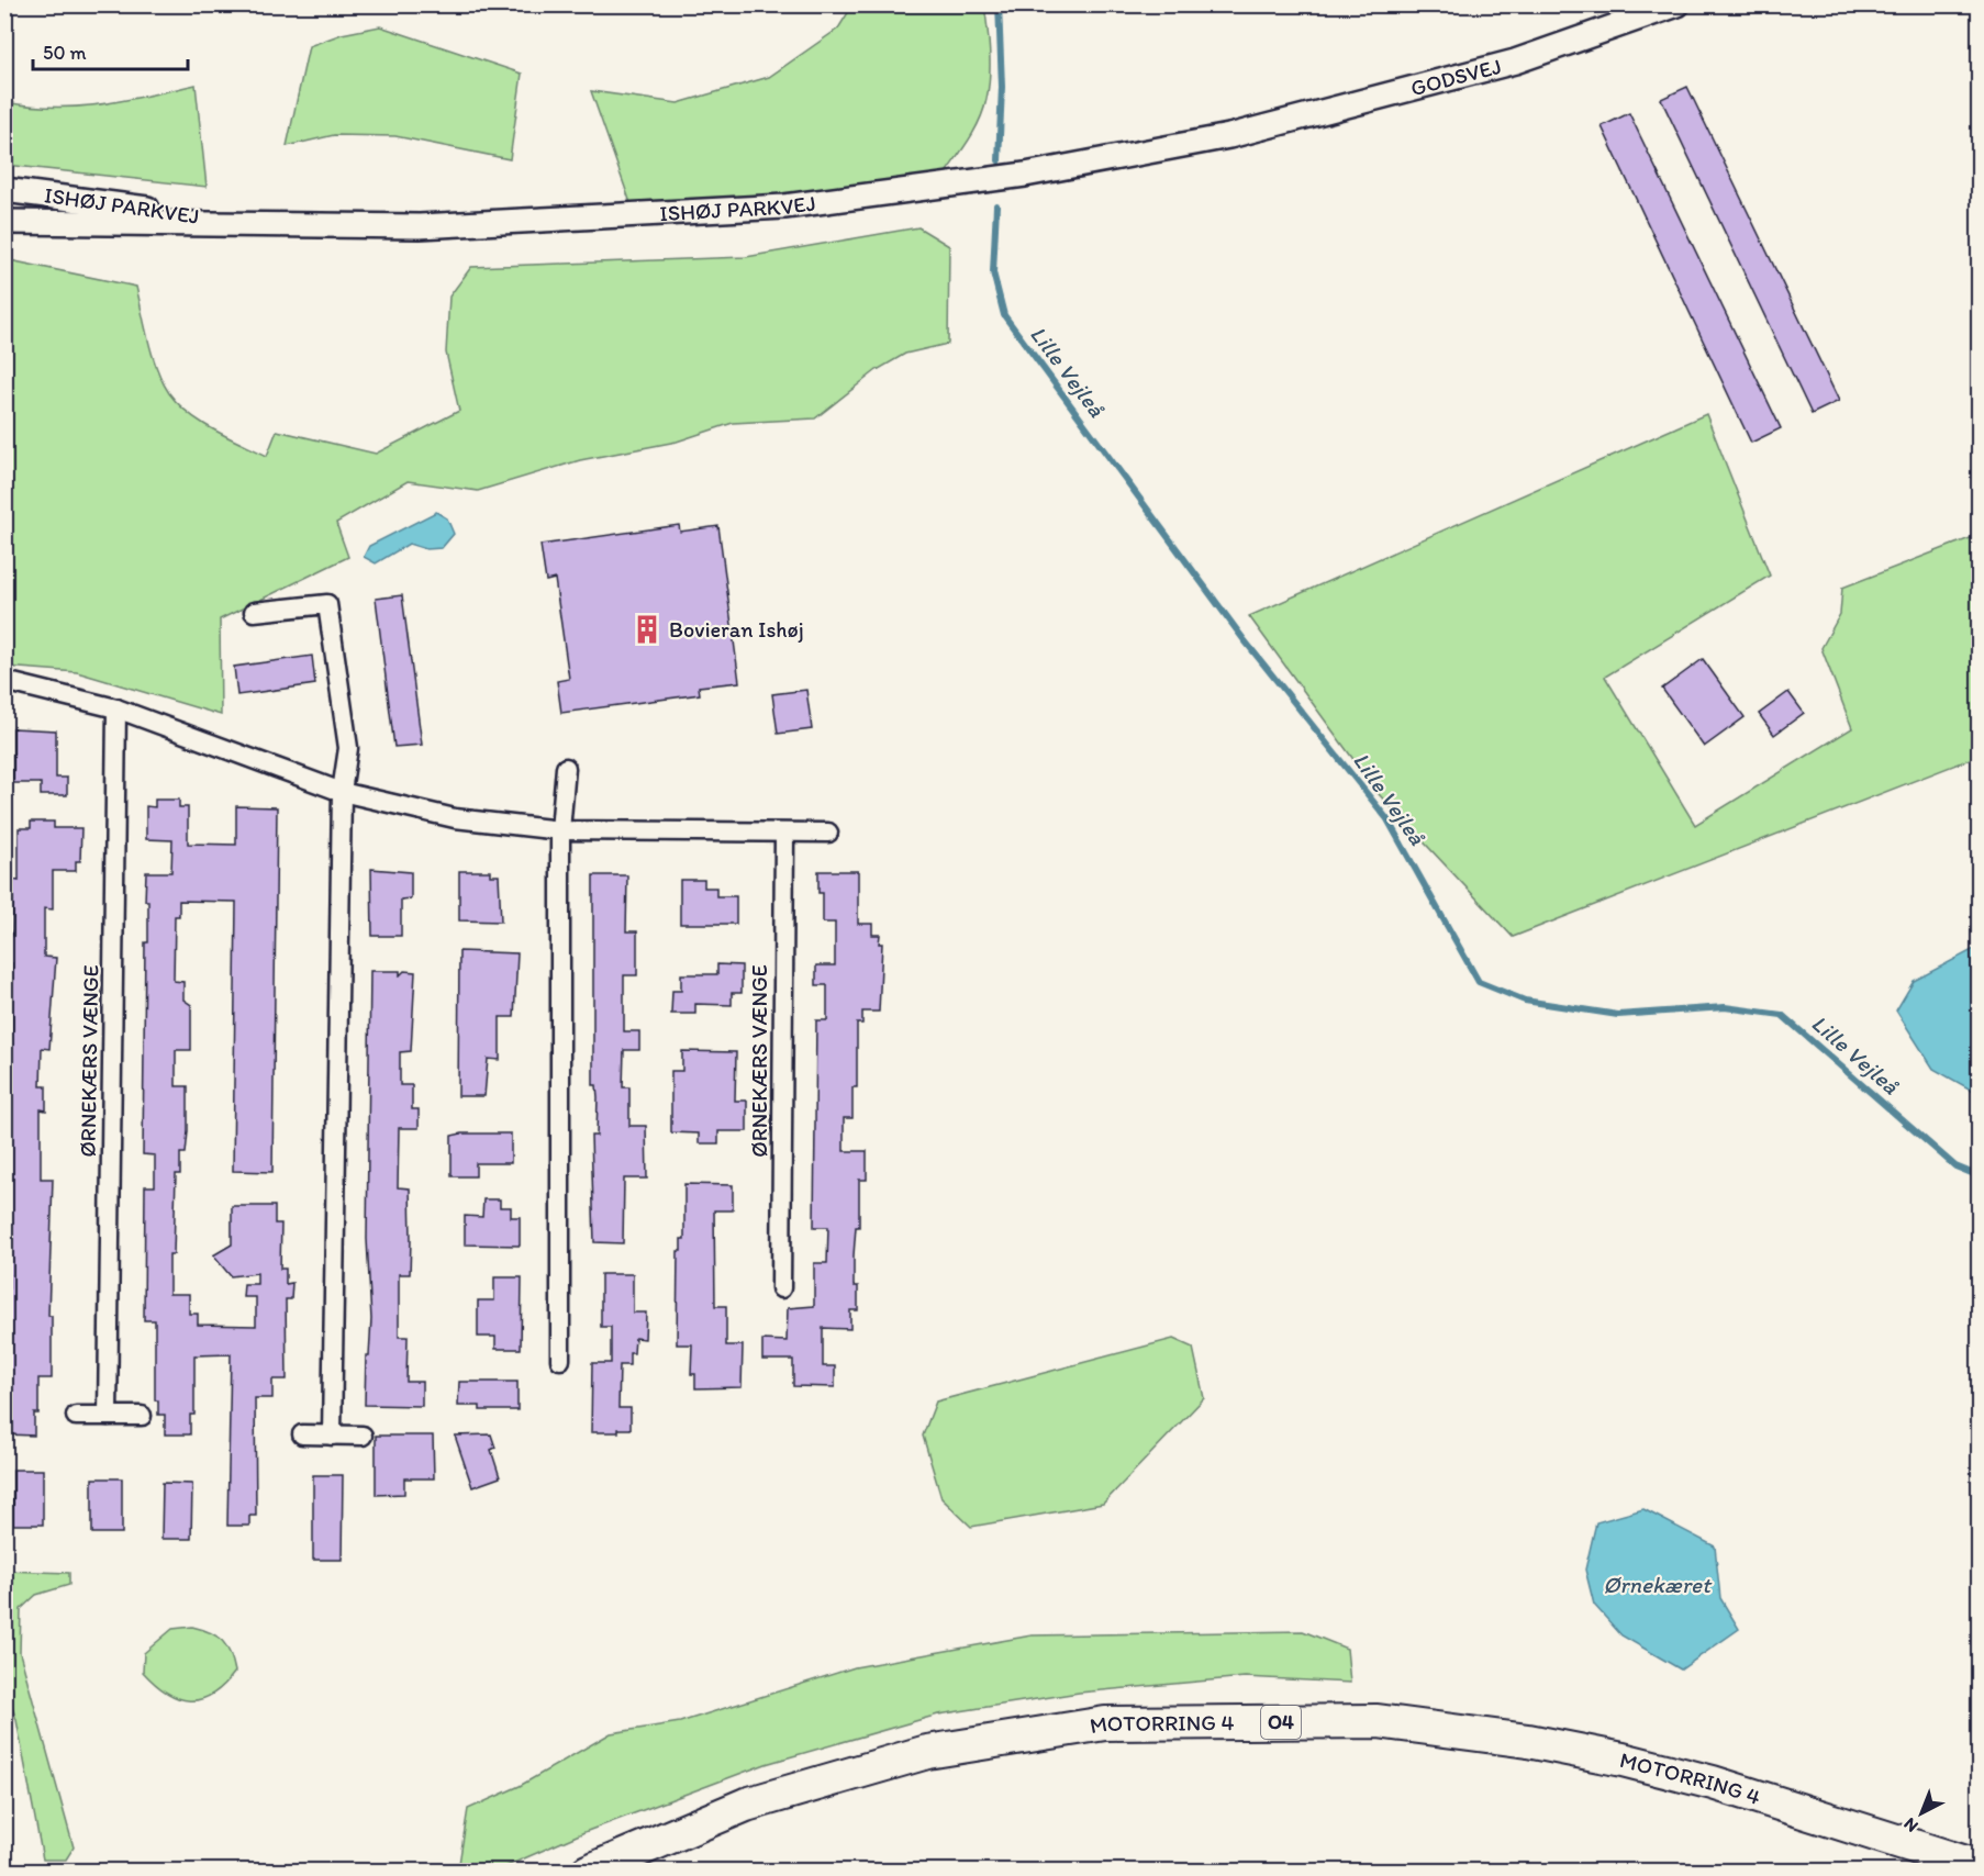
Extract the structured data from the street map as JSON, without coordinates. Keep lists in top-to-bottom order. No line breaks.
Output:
{"streets":{"highway":["O4","MOTORRING 4"],"street":["GODSVEJ","ISHØJ PARKVEJ","ØRNEKÆRS VÆNGE"]},"crossings":[["GODSVEJ","ISHØJ PARKVEJ"]],"water":["Lille Vejleå","Ørnekæret"],"places":{"building":["Bovieran Ishøj"]},"scale_bar":"50 m","north":"bottom left"}
